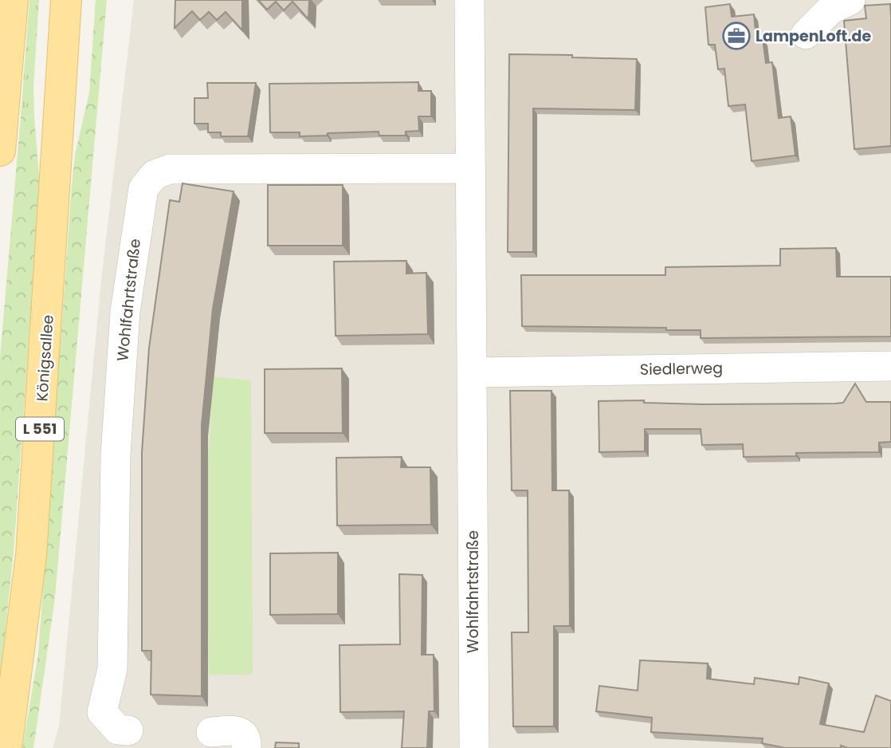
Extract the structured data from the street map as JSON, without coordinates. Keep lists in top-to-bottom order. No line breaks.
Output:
{"streets":{"main road":["Königsallee","L 551"],"street":["Wohlfahrtstraße","Siedlerweg"]},"crossings":[["Wohlfahrtstraße","Siedlerweg"]],"places":{"office":["LampenLoft.de"]}}
